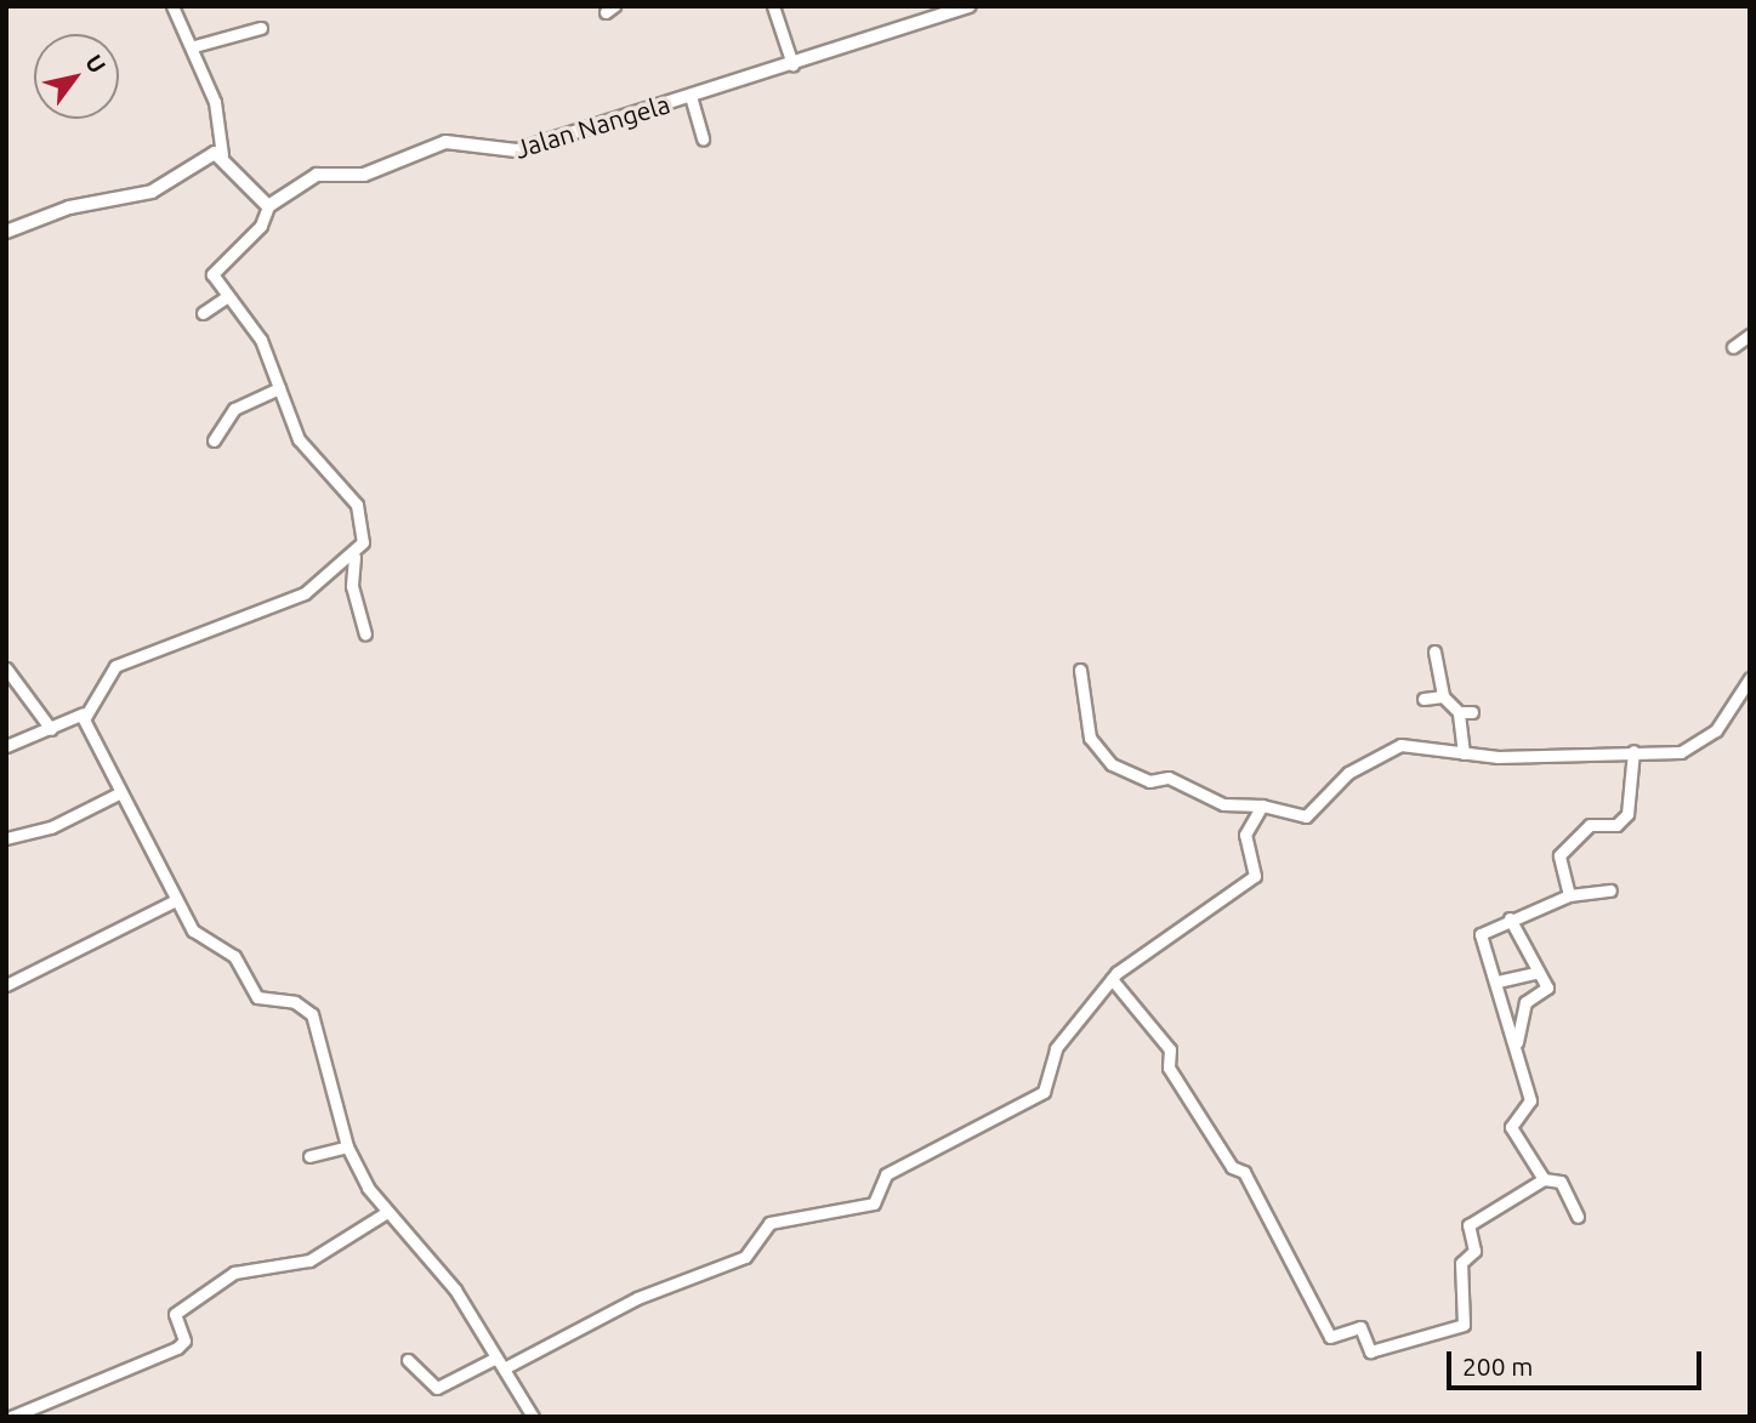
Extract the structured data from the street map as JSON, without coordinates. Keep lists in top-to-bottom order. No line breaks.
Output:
{"streets":{"main road":["Jalan Nangela"]},"scale_bar":"200 m","north":"top right"}
